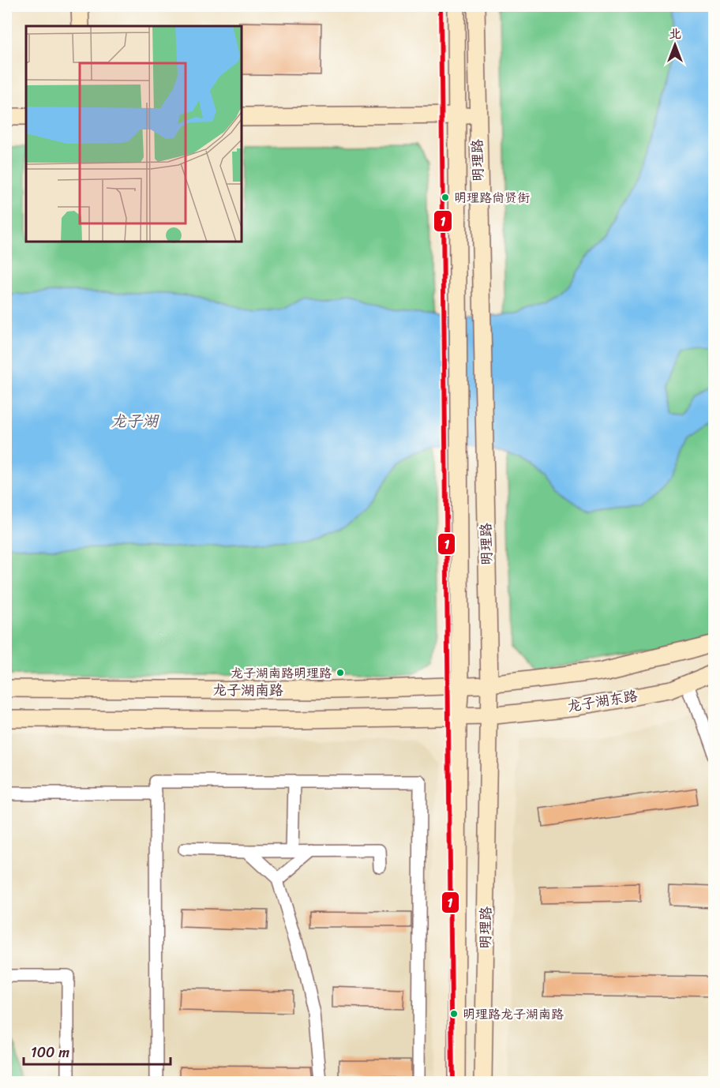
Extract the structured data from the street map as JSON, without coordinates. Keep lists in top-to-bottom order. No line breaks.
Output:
{"streets":{"main road":["明理路","龙子湖南路","龙子湖东路"]},"crossings":[["明理路","龙子湖南路"],["明理路","龙子湖东路"],["龙子湖南路","龙子湖东路"]],"water":["龙子湖"],"places":["明理路尚贤街","龙子湖南路明理路","明理路龙子湖南路"],"lines":["transit line 1"],"scale_bar":"100 m","north":"top"}
